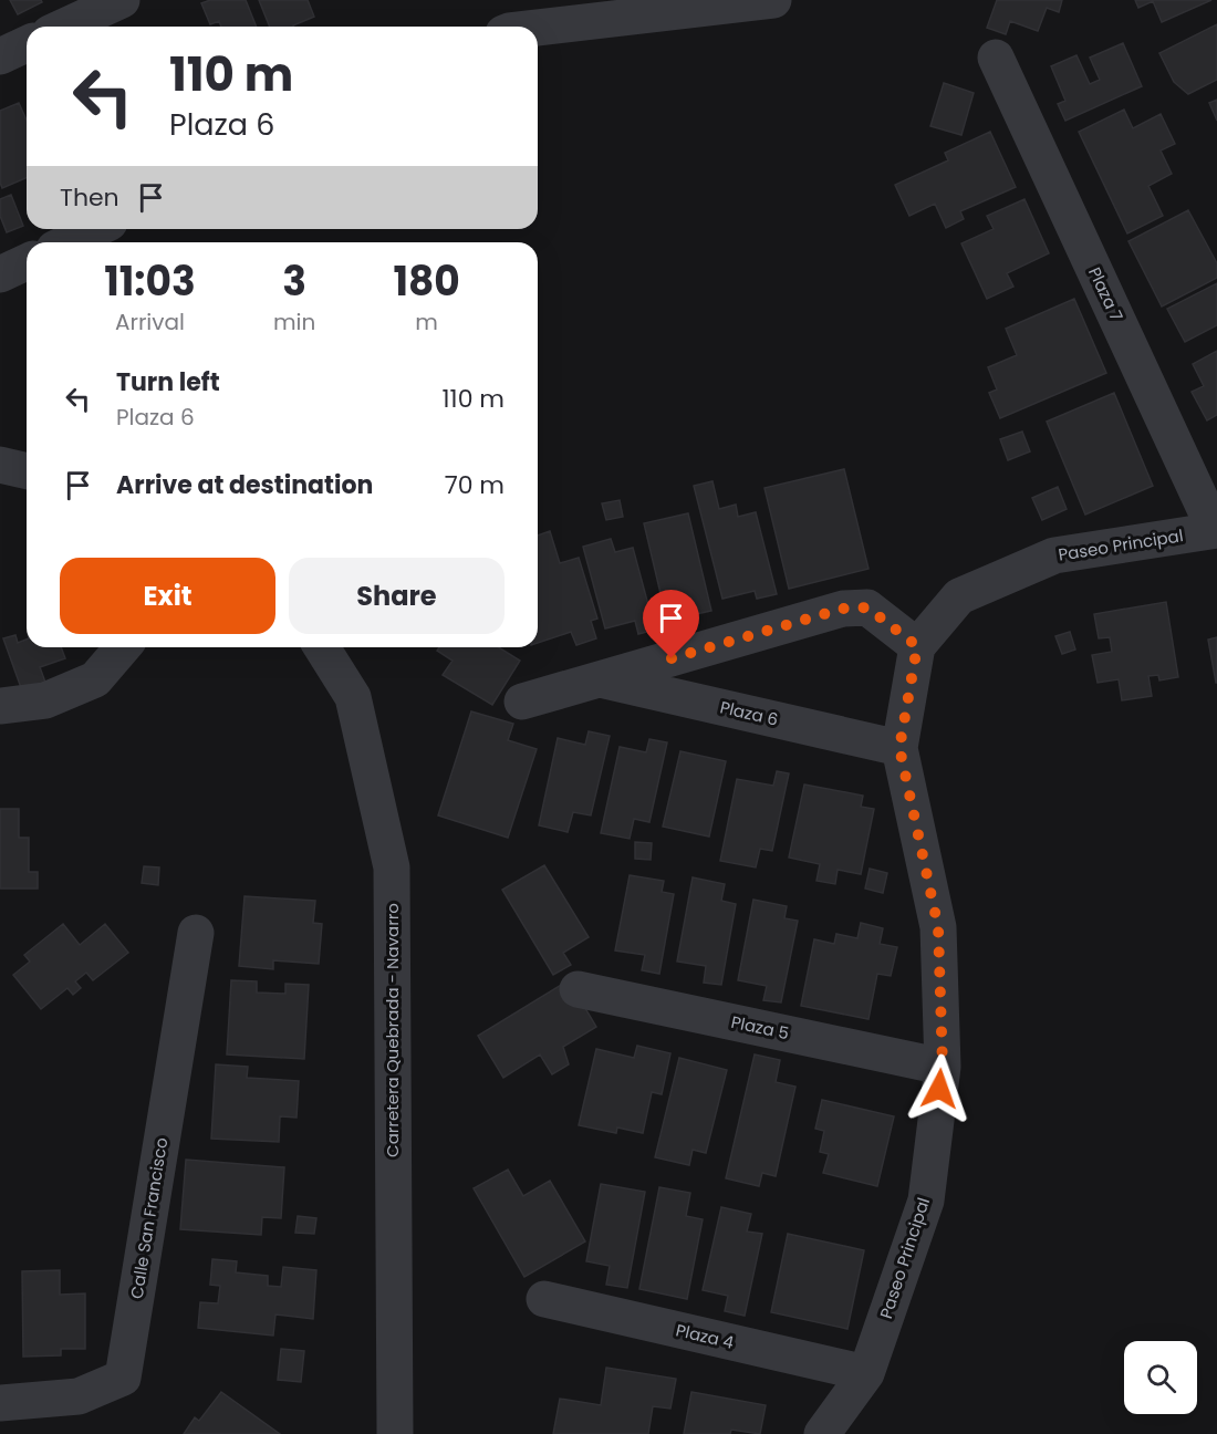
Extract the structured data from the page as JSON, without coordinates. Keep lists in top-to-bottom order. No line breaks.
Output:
{"streets":{"street":["Plaza 7","Paseo Principal","Plaza 6","Plaza 5","Carretera Quebrada - Navarro","Calle San Francisco","Plaza 4"]},"crossings":[["Plaza 7","Paseo Principal"],["Paseo Principal","Plaza 6"],["Paseo Principal","Plaza 5"],["Paseo Principal","Plaza 4"]],"page":{"turn":["110 m","Plaza 6"],"then":"Then","eta":["11:03","Arrival","3","min","180","m"],"list":[{"name":"Turn left","note":"Plaza 6","value":"110 m"},{"name":"Arrive at destination","value":"70 m"}],"buttons":["Exit","Share"]}}
